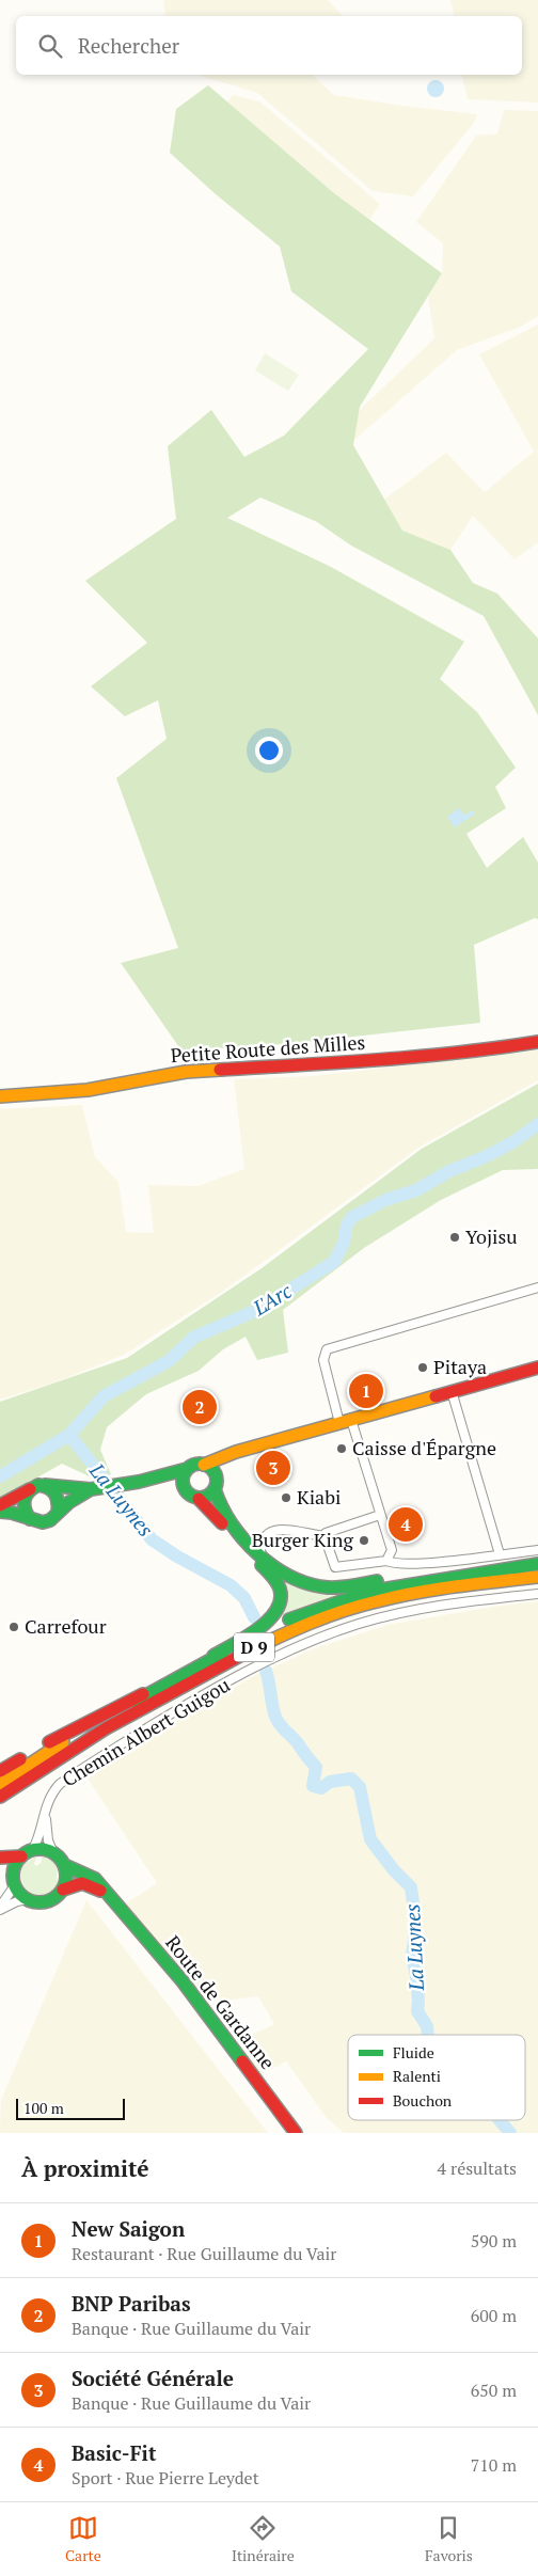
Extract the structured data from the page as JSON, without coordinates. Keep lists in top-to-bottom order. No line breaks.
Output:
{"streets":{"main road":["Petite Route des Milles","D 9","Route de Gardanne"],"street":["Chemin Albert Guigou"]},"crossings":[["Chemin Albert Guigou","Route de Gardanne"]],"water":["L'Arc","La Luynes"],"places":["Yojisu","Pitaya","Caisse d'Épargne","Kiabi","Burger King","Carrefour"],"legend":["Fluide","Ralenti","Bouchon"],"scale_bar":"100 m","page":{"search":"Rechercher","pins":["1","2","3","4"],"scale":"100 m","heading":["À proximité","4 résultats"],"list":[{"mark":"1","name":"New Saigon","note":"Restaurant · Rue Guillaume du Vair","value":"590 m"},{"mark":"2","name":"BNP Paribas","note":"Banque · Rue Guillaume du Vair","value":"600 m"},{"mark":"3","name":"Société Générale","note":"Banque · Rue Guillaume du Vair","value":"650 m"},{"mark":"4","name":"Basic-Fit","note":"Sport · Rue Pierre Leydet","value":"710 m"}],"nav":["Carte","Itinéraire","Favoris"]}}
